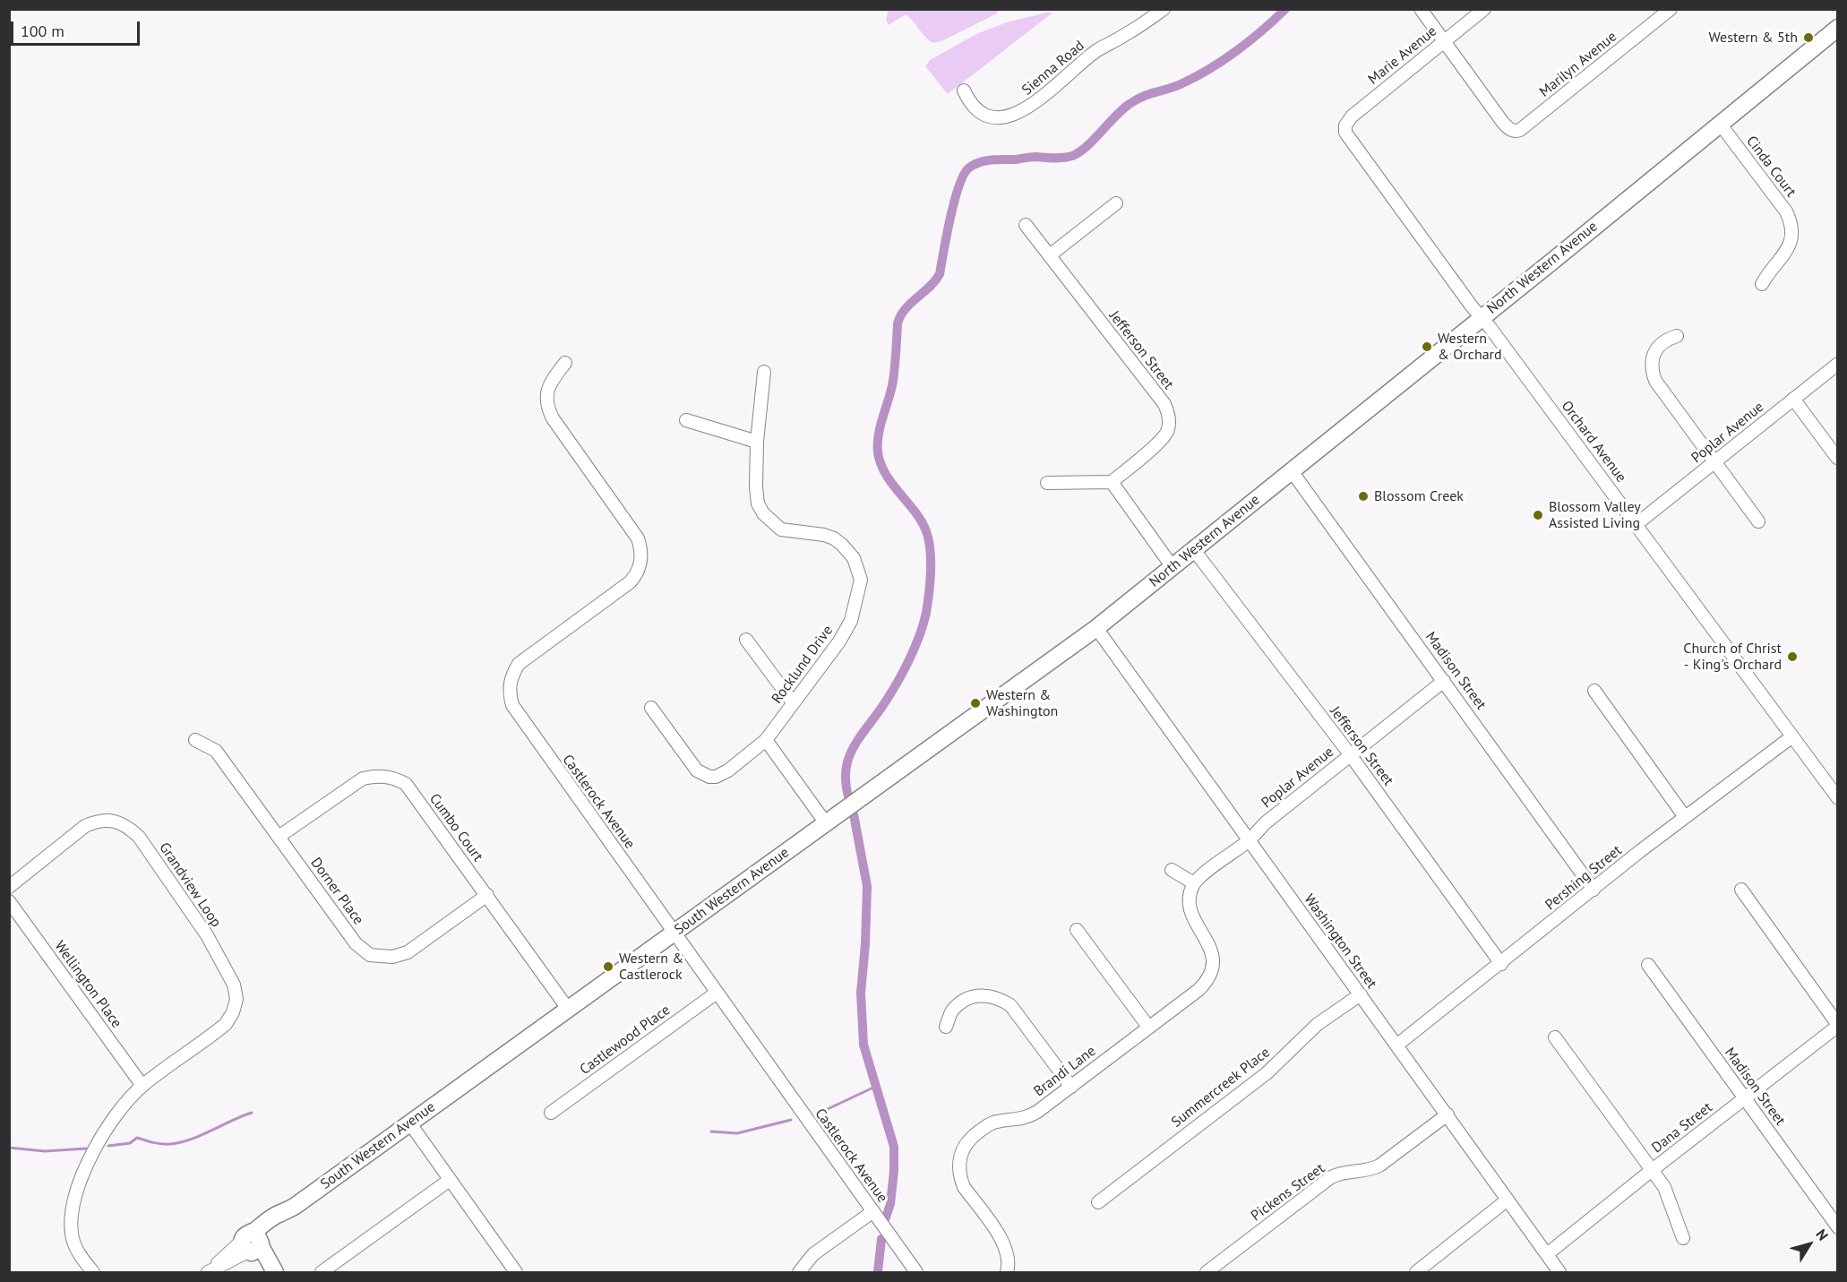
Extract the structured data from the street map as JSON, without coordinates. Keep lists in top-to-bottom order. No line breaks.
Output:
{"streets":{"main road":["North Western Avenue","South Western Avenue"],"street":["Marie Avenue","Marilyn Avenue","Sienna Road","Cinda Court","Jefferson Street","Poplar Avenue","Orchard Avenue","Rocklund Drive","Madison Street","Castlerock Avenue","Cumbo Court","Pershing Street","Grandview Loop","Dorner Place","Washington Street","Wellington Place","Castlewood Place","Brandi Lane","Summercreek Place","Dana Street","Pickens Street"]},"crossings":[["Marie Avenue","Marilyn Avenue"],["Marie Avenue","Orchard Avenue"],["Cinda Court","North Western Avenue"],["North Western Avenue","Jefferson Street"],["North Western Avenue","Orchard Avenue"],["North Western Avenue","Madison Street"],["North Western Avenue","South Western Avenue"],["North Western Avenue","Washington Street"],["Jefferson Street","Poplar Avenue"],["Jefferson Street","Pershing Street"],["Poplar Avenue","Orchard Avenue"],["Poplar Avenue","Madison Street"],["Poplar Avenue","Washington Street"],["Orchard Avenue","Pershing Street"],["Madison Street","Pershing Street"],["Madison Street","Dana Street"],["Castlerock Avenue","South Western Avenue"],["Castlerock Avenue","Castlewood Place"],["Cumbo Court","Dorner Place"],["Cumbo Court","South Western Avenue"],["Pershing Street","Washington Street"],["Grandview Loop","Wellington Place"],["South Western Avenue","Washington Street"],["Washington Street","Summercreek Place"],["Washington Street","Dana Street"],["Washington Street","Pickens Street"]],"places":["Western & 5th","Western & Orchard","Blossom Creek","Blossom Valley Assisted Living","Church of Christ - King's Orchard","Western & Washington","Western & Castlerock"],"scale_bar":"100 m","north":"top right"}
